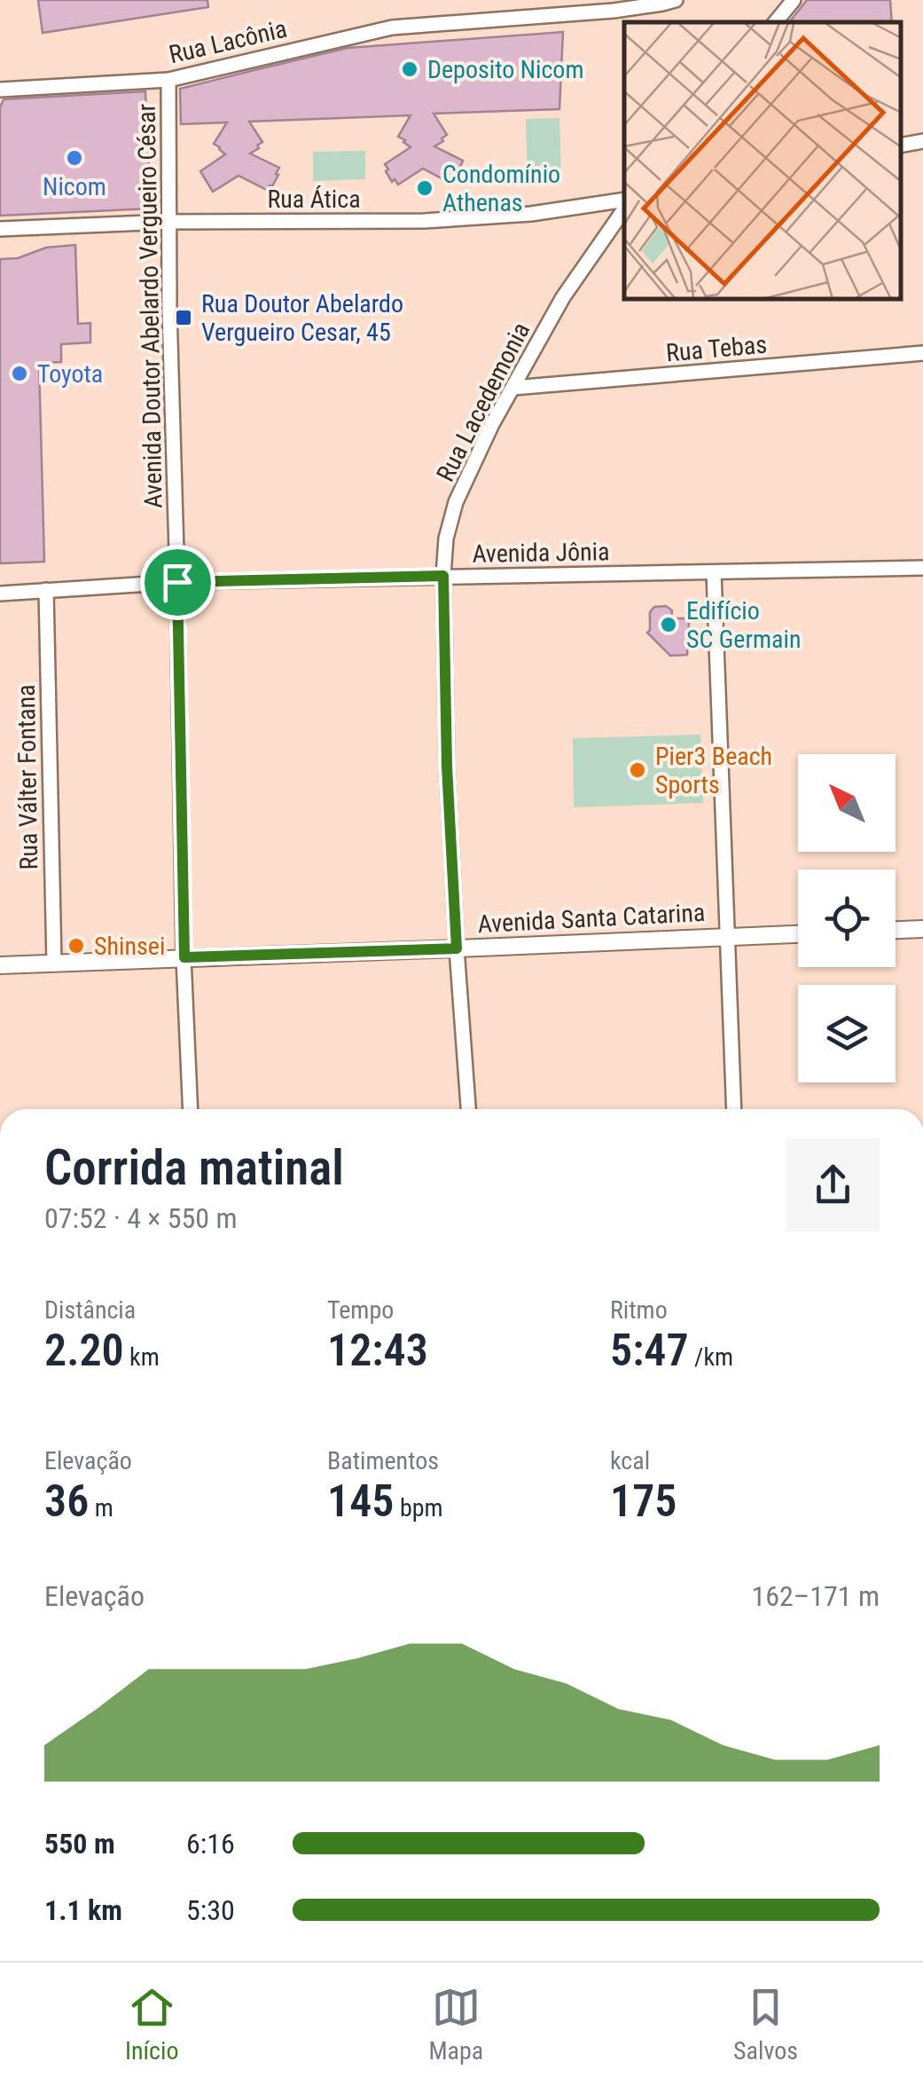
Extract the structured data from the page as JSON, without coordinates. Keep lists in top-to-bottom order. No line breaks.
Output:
{"streets":{"street":["Rua Lacônia","Rua Ática","Avenida Doutor Abelardo Vergueiro César","Rua Tebas","Rua Lacedemonia","Avenida Jônia","Rua Válter Fontana","Avenida Santa Catarina"]},"crossings":[["Rua Lacônia","Avenida Doutor Abelardo Vergueiro César"],["Rua Ática","Avenida Doutor Abelardo Vergueiro César"],["Avenida Doutor Abelardo Vergueiro César","Avenida Jônia"],["Avenida Doutor Abelardo Vergueiro César","Avenida Santa Catarina"],["Rua Tebas","Rua Lacedemonia"],["Rua Lacedemonia","Avenida Jônia"],["Rua Lacedemonia","Avenida Santa Catarina"],["Avenida Jônia","Rua Válter Fontana"],["Rua Válter Fontana","Avenida Santa Catarina"]],"places":{"other":["Deposito Nicom","Nicom","Condomínio Athenas","Toyota","Edifício SC Germain","Pier3 Beach Sports","Shinsei"],"transit":["Rua Doutor Abelardo Vergueiro Cesar, 45"]},"north":"top left","page":{"heading":["Corrida matinal","07:52 · 4 × 550 m"],"stats":[["Distância","2.20 km"],["Tempo","12:43"],["Ritmo","5:47 /km"],["Elevação","36 m"],["Batimentos","145 bpm"],["kcal","175"]],"chart":["Elevação","162–171 m"],"list":[{"name":"550 m","note":"6:16"},{"name":"1.1 km","note":"5:30"}],"tabs":["Início","Mapa","Salvos"]}}
